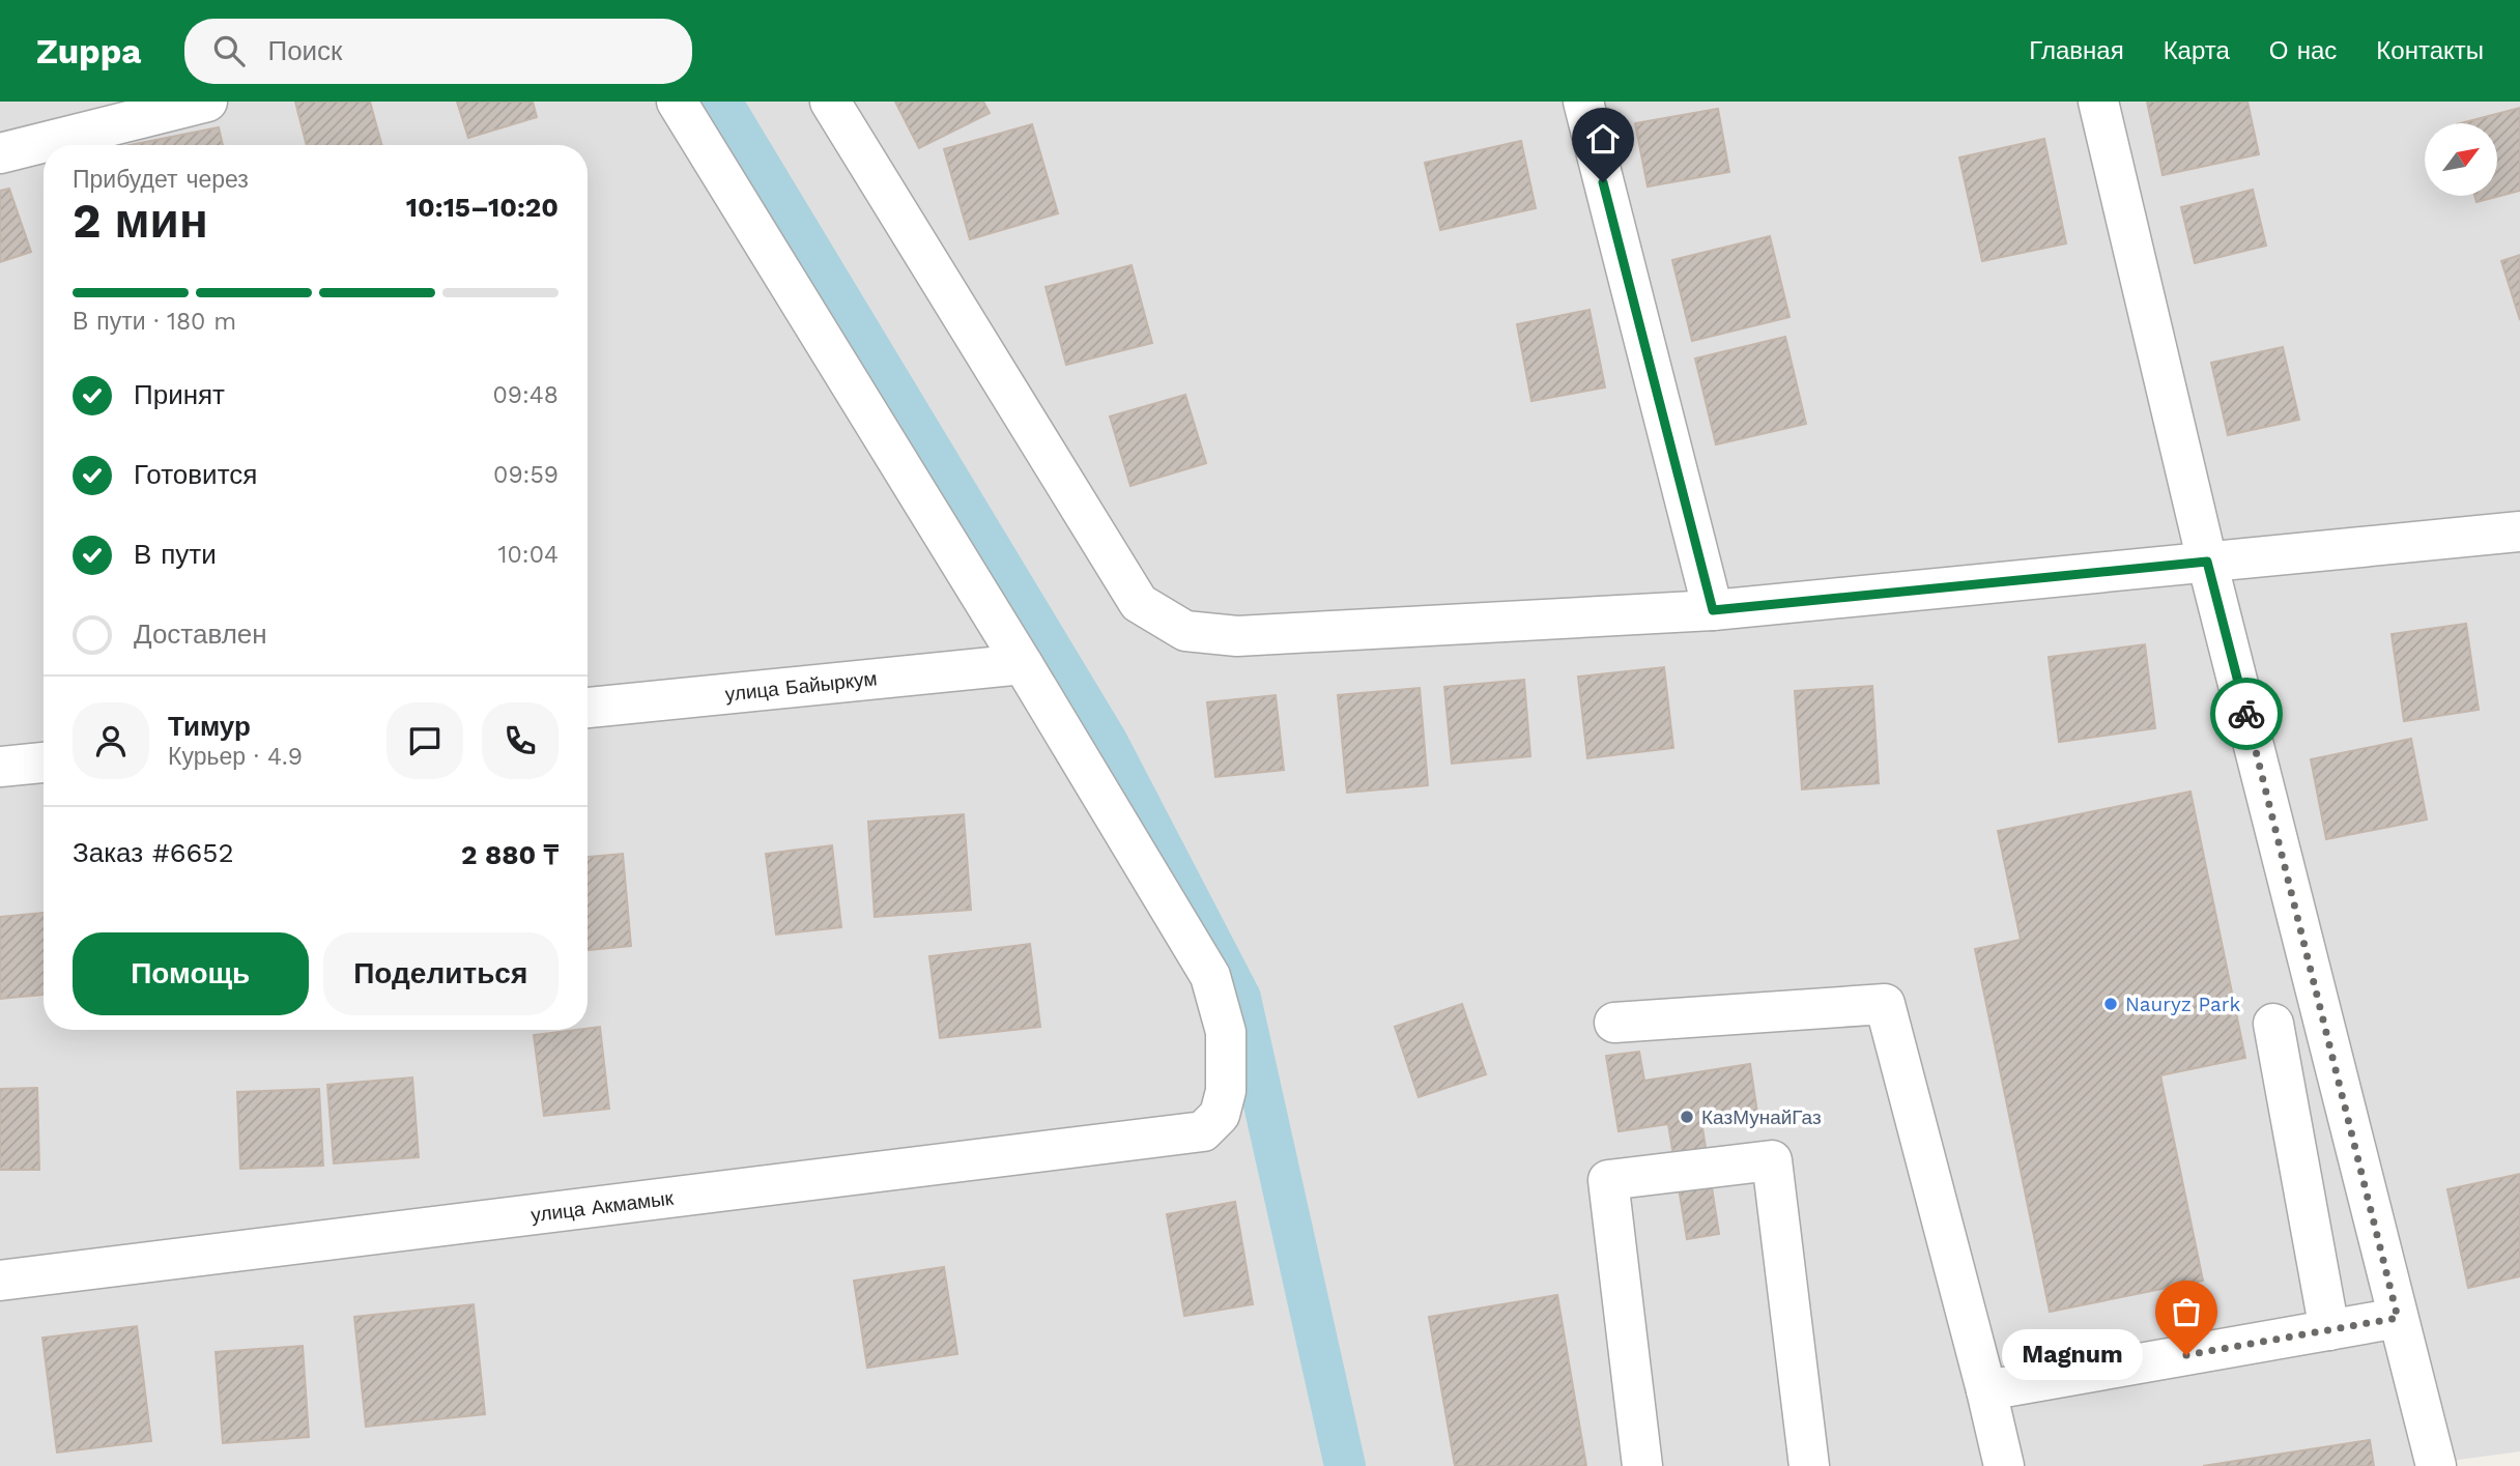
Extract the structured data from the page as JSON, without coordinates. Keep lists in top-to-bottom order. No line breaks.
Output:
{"streets":{"street":["улица Байыркум","улица Акмамык"]},"crossings":[["улица Байыркум","улица Акмамык"]],"places":["Nauryz Park","КазМунайГаз","Magnum"],"north":"top right","page":{"header":"Zuppa","search":"Поиск","nav":["Главная","Карта","О нас","Контакты"],"heading":["2 мин","Прибудет через","10:15–10:20"],"panel":["Тимур","Курьер · 4.9","Заказ #6652","2 880 ₸"],"bar":"В пути · 180 m","list":[["Принят","09:48"],["Готовится","09:59"],["В пути","10:04"],"Доставлен"],"buttons":["Помощь","Поделиться"],"bubble":"Magnum"}}
